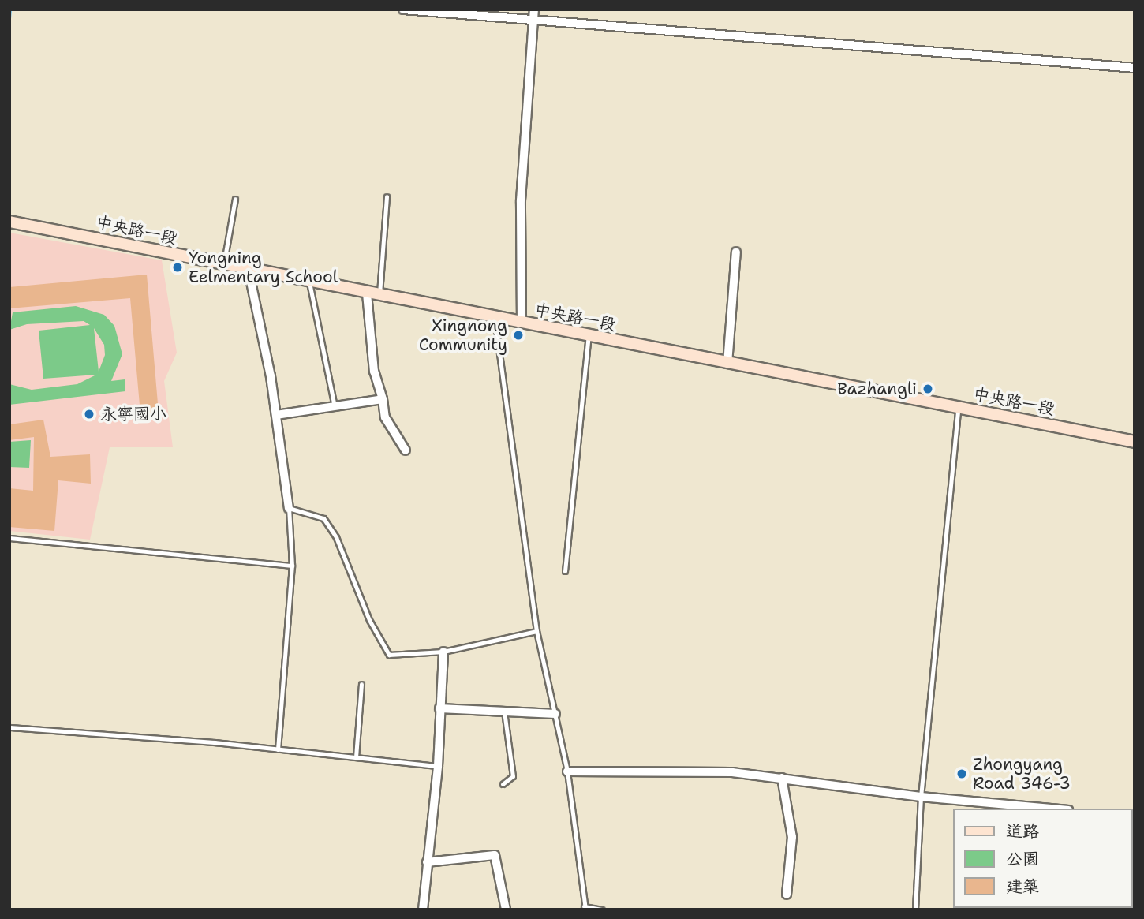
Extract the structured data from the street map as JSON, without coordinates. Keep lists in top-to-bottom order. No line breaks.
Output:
{"streets":{"street":["中央路一段"]},"places":["Yongning Eelmentary School","Xingnong Community","Bazhangli","永寧國小","Zhongyang Road 346-3"],"legend":["道路","公園","建築"]}
